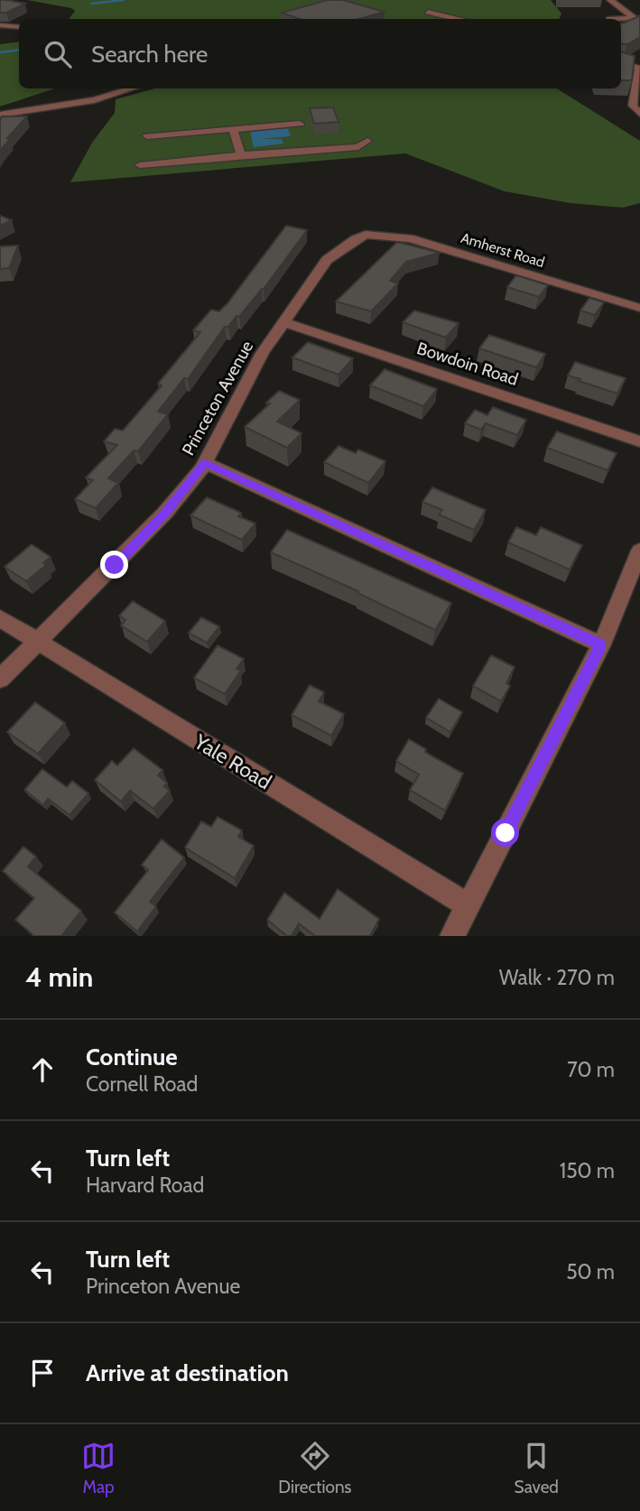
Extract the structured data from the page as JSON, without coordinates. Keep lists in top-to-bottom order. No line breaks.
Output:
{"streets":{"street":["Amherst Road","Bowdoin Road","Princeton Avenue","Yale Road"]},"crossings":[["Amherst Road","Princeton Avenue"],["Bowdoin Road","Princeton Avenue"],["Princeton Avenue","Yale Road"]],"page":{"search":"Search here","heading":["4 min","Walk · 270 m"],"list":[["Continue","Cornell Road","70 m"],["Turn left","Harvard Road","150 m"],["Turn left","Princeton Avenue","50 m"],"Arrive at destination"],"nav":["Map","Directions","Saved"]}}
